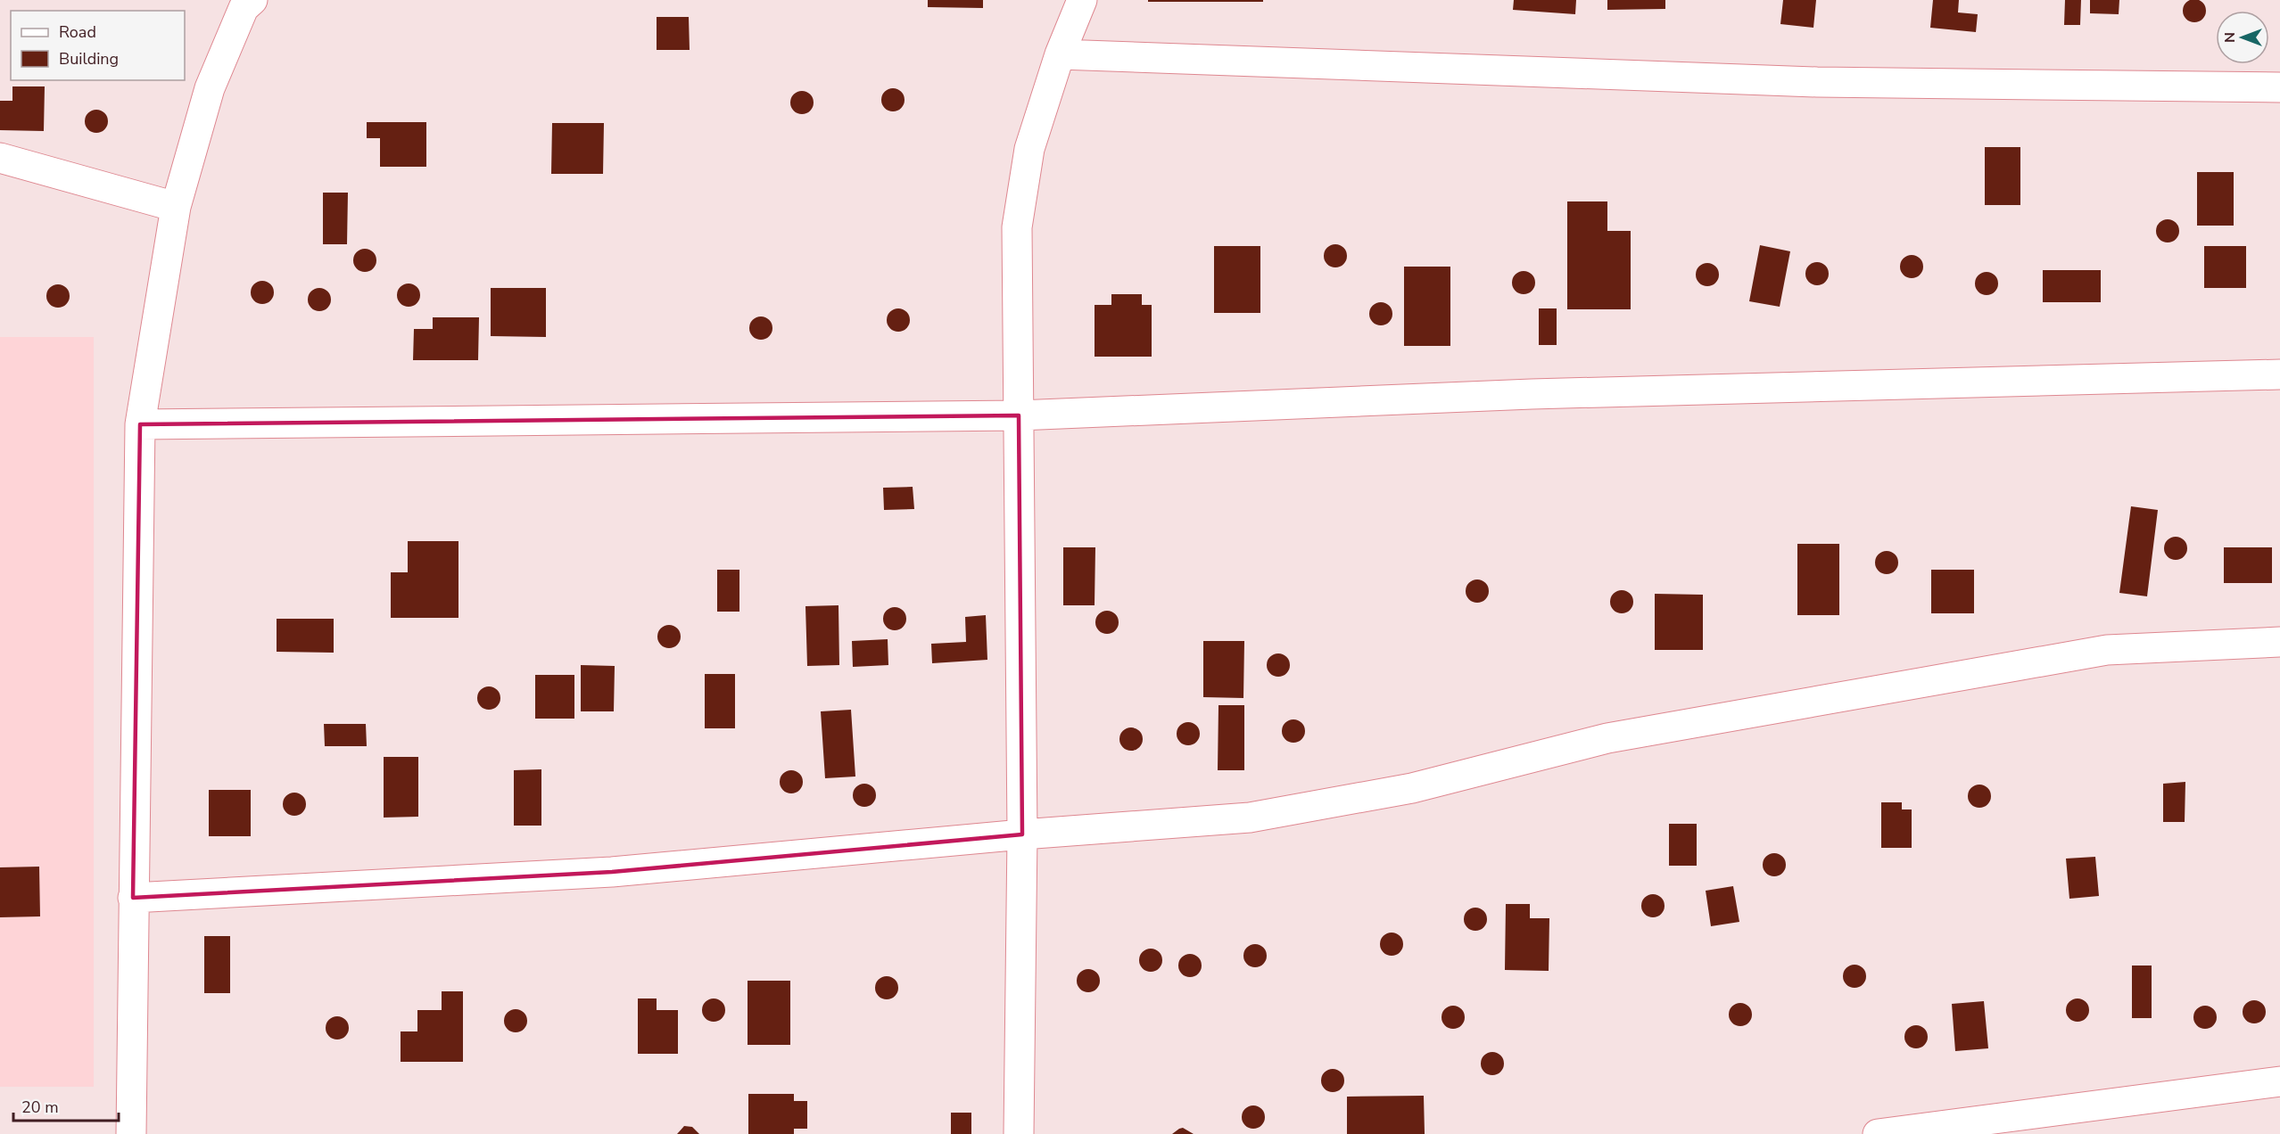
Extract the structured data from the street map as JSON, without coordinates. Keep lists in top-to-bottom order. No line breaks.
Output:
{"legend":["Road","Building"],"scale_bar":"20 m","north":"left"}
